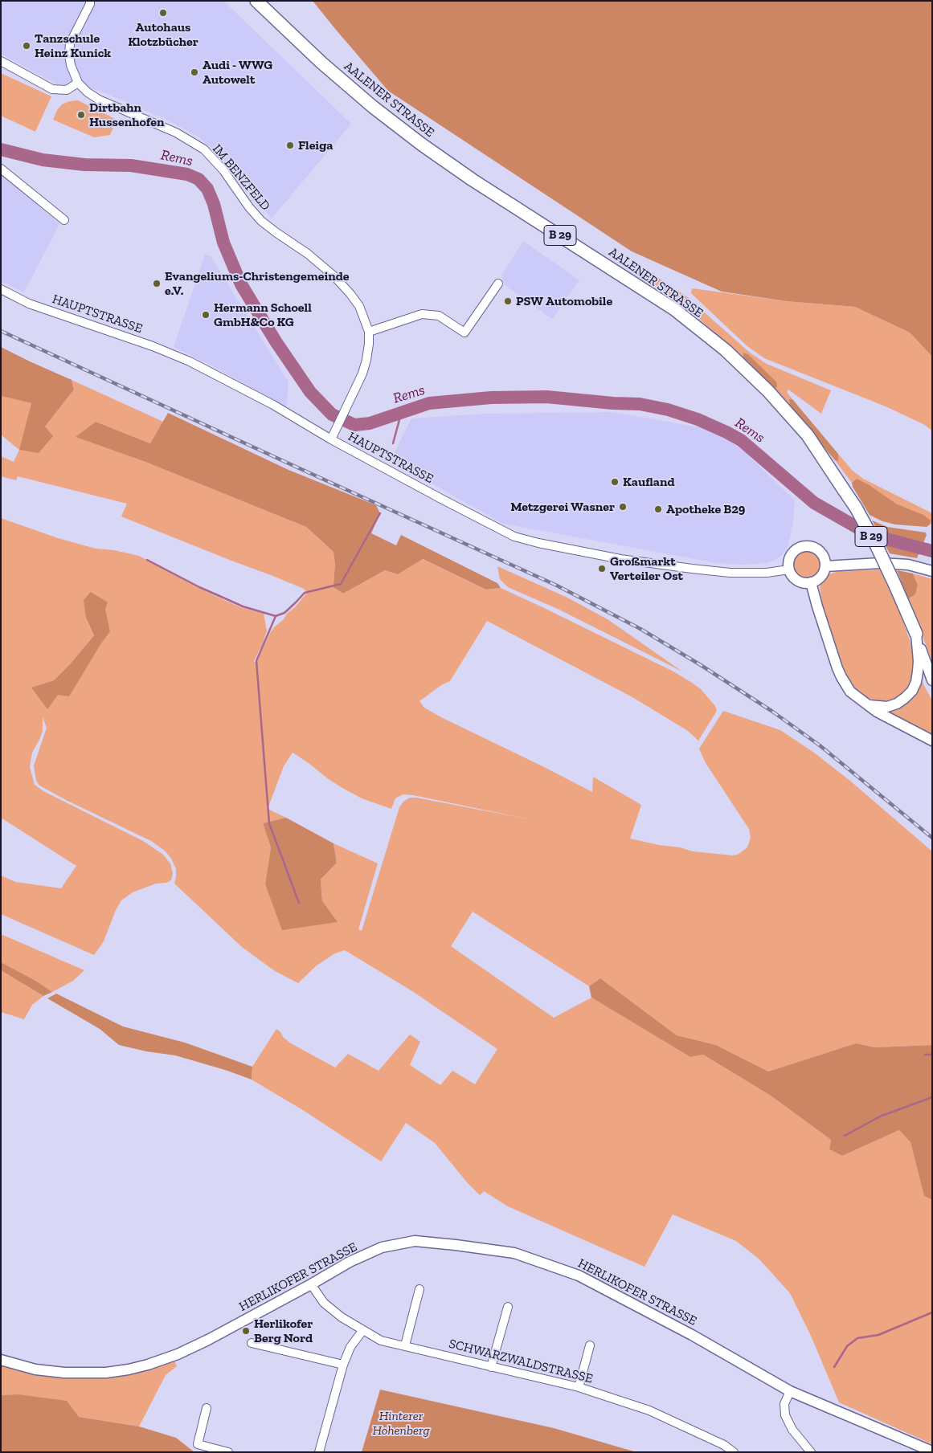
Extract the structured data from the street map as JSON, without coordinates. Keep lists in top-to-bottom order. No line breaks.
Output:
{"streets":{"highway":["AALENER STRASSE","B 29"],"main road":["HERLIKOFER STRASSE"],"street":["IM BENZFELD","HAUPTSTRASSE","SCHWARZWALDSTRASSE"]},"crossings":[["IM BENZFELD","HAUPTSTRASSE"],["HERLIKOFER STRASSE","SCHWARZWALDSTRASSE"]],"water":["Rems"],"parks":["Hinterer Hohenberg"],"places":["Autohaus Klotzbücher","Tanzschule Heinz Kunick","Audi - WWG Autowelt","Dirtbahn Hussenhofen","Fleiga","Evangeliums-Christengemeinde e.V.","PSW Automobile","Hermann Schoell GmbH&Co KG","Kaufland","Metzgerei Wasner","Apotheke B29","Großmarkt Verteiler Ost","Herlikofer Berg Nord"]}
